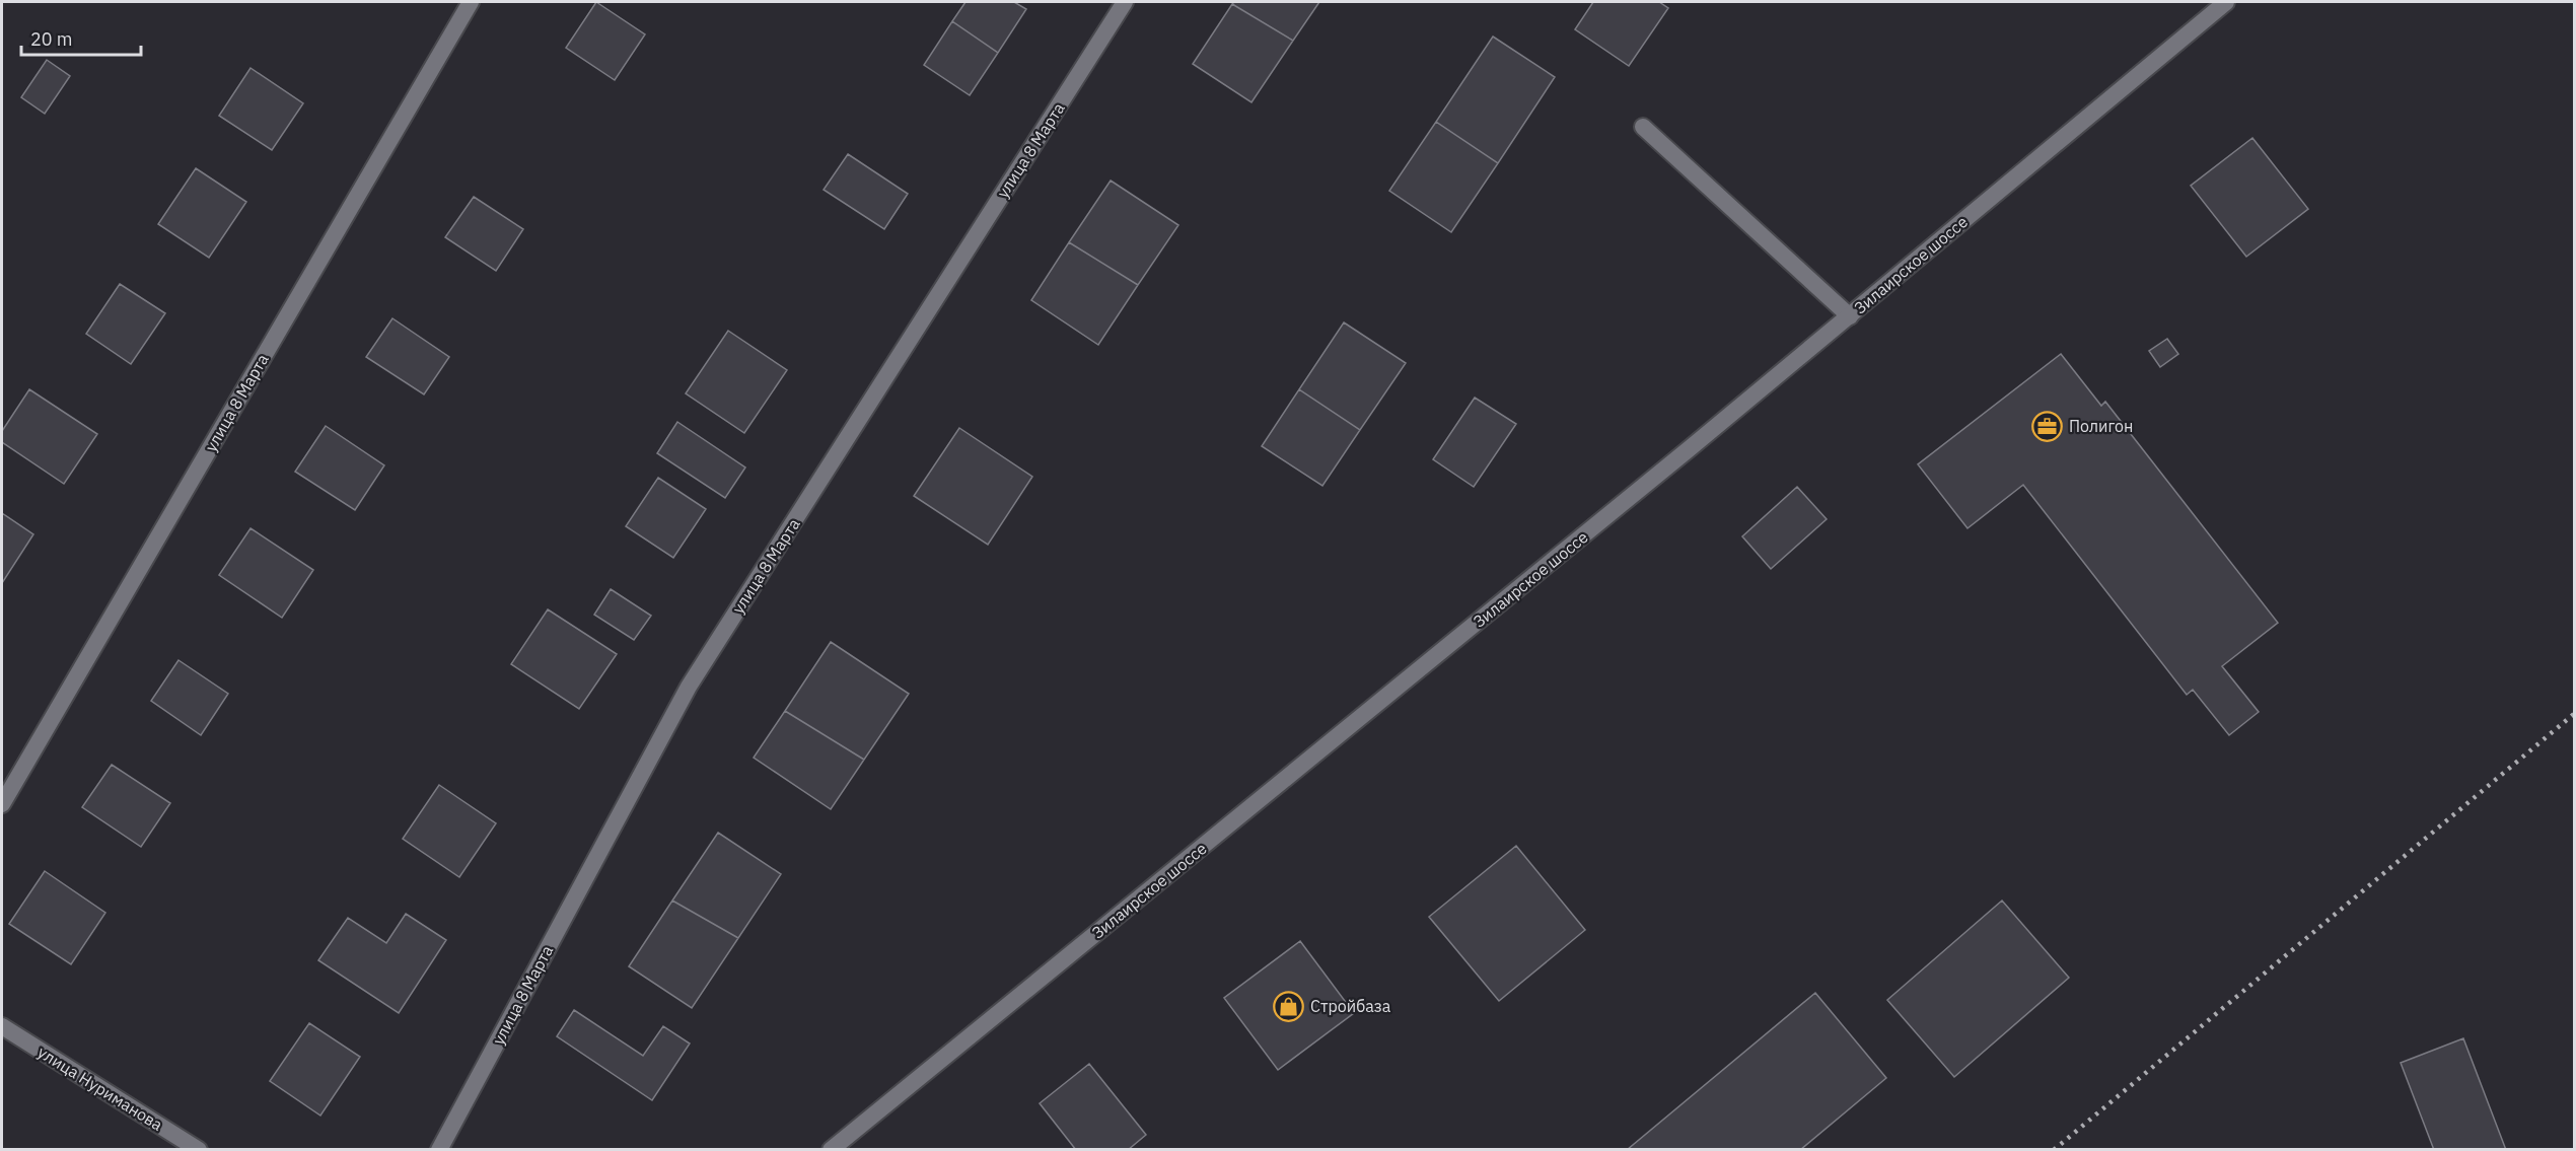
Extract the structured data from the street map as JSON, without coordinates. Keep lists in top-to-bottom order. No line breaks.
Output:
{"streets":{"street":["улица 8 Марта","Зилаирское шоссе","улица Нуриманова"]},"places":{"office":["Полигон"],"shop":["Стройбаза"]},"scale_bar":"20 m"}
